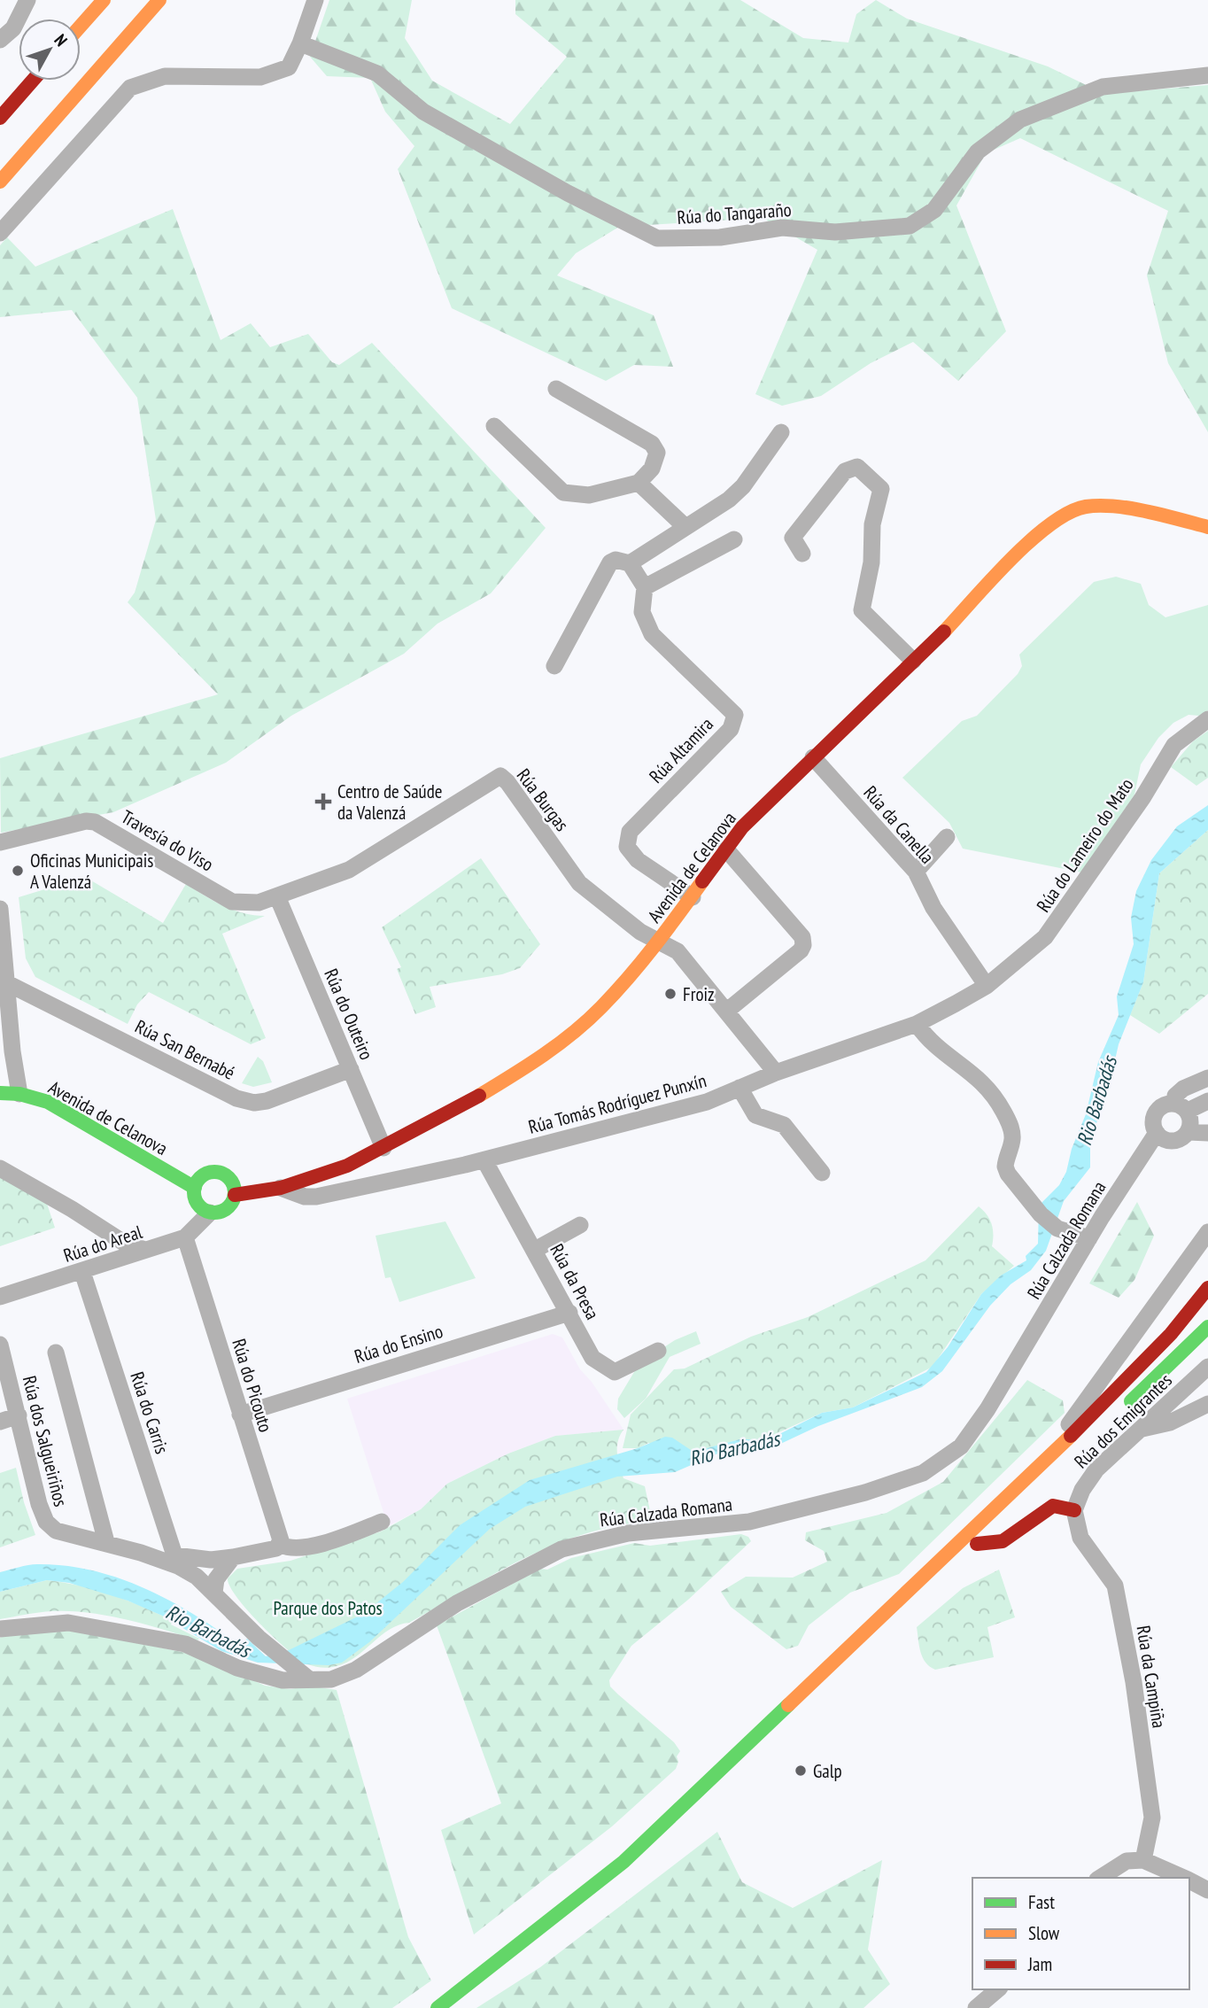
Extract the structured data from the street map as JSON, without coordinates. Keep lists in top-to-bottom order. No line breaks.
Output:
{"streets":{"main road":["Avenida de Celanova"],"street":["Rúa do Tangaraño","Rúa Altamira","Rúa Burgas","Rúa da Canella","Travesía do Viso","Rúa do Lameiro do Mato","Rúa do Outeiro","Rúa San Bernabé","Rúa Tomás Rodríguez Punxín","Rúa Calzada Romana","Rúa do Areal","Rúa da Presa","Rúa do Ensino","Rúa do Picouto","Rúa do Carris","Rúa dos Emigrantes","Rúa dos Salgueiriños","Rúa da Campiña"]},"crossings":[["Rúa Altamira","Avenida de Celanova"],["Rúa Burgas","Travesía do Viso"],["Rúa Burgas","Avenida de Celanova"],["Rúa Burgas","Rúa do Outeiro"],["Rúa da Canella","Rúa do Lameiro do Mato"],["Rúa da Canella","Avenida de Celanova"],["Rúa da Canella","Rúa Tomás Rodríguez Punxín"],["Travesía do Viso","Rúa do Outeiro"],["Rúa do Lameiro do Mato","Rúa Tomás Rodríguez Punxín"],["Avenida de Celanova","Rúa do Outeiro"],["Avenida de Celanova","Rúa Tomás Rodríguez Punxín"],["Avenida de Celanova","Rúa do Areal"],["Rúa do Outeiro","Rúa San Bernabé"],["Rúa Tomás Rodríguez Punxín","Rúa da Presa"],["Rúa Calzada Romana","Rúa dos Salgueiriños"],["Rúa do Areal","Rúa do Picouto"],["Rúa do Areal","Rúa do Carris"],["Rúa da Presa","Rúa do Ensino"],["Rúa do Ensino","Rúa do Picouto"],["Rúa do Carris","Rúa dos Salgueiriños"],["Rúa dos Emigrantes","Rúa da Campiña"]],"water":["Rio Barbadás"],"parks":["Parque dos Patos"],"places":{"health":["Centro de Saúde da Valenzá"],"other":["Oficinas Municipais A Valenzá","Froiz","Galp"]},"legend":["Fast","Slow","Jam"],"north":"top right"}
